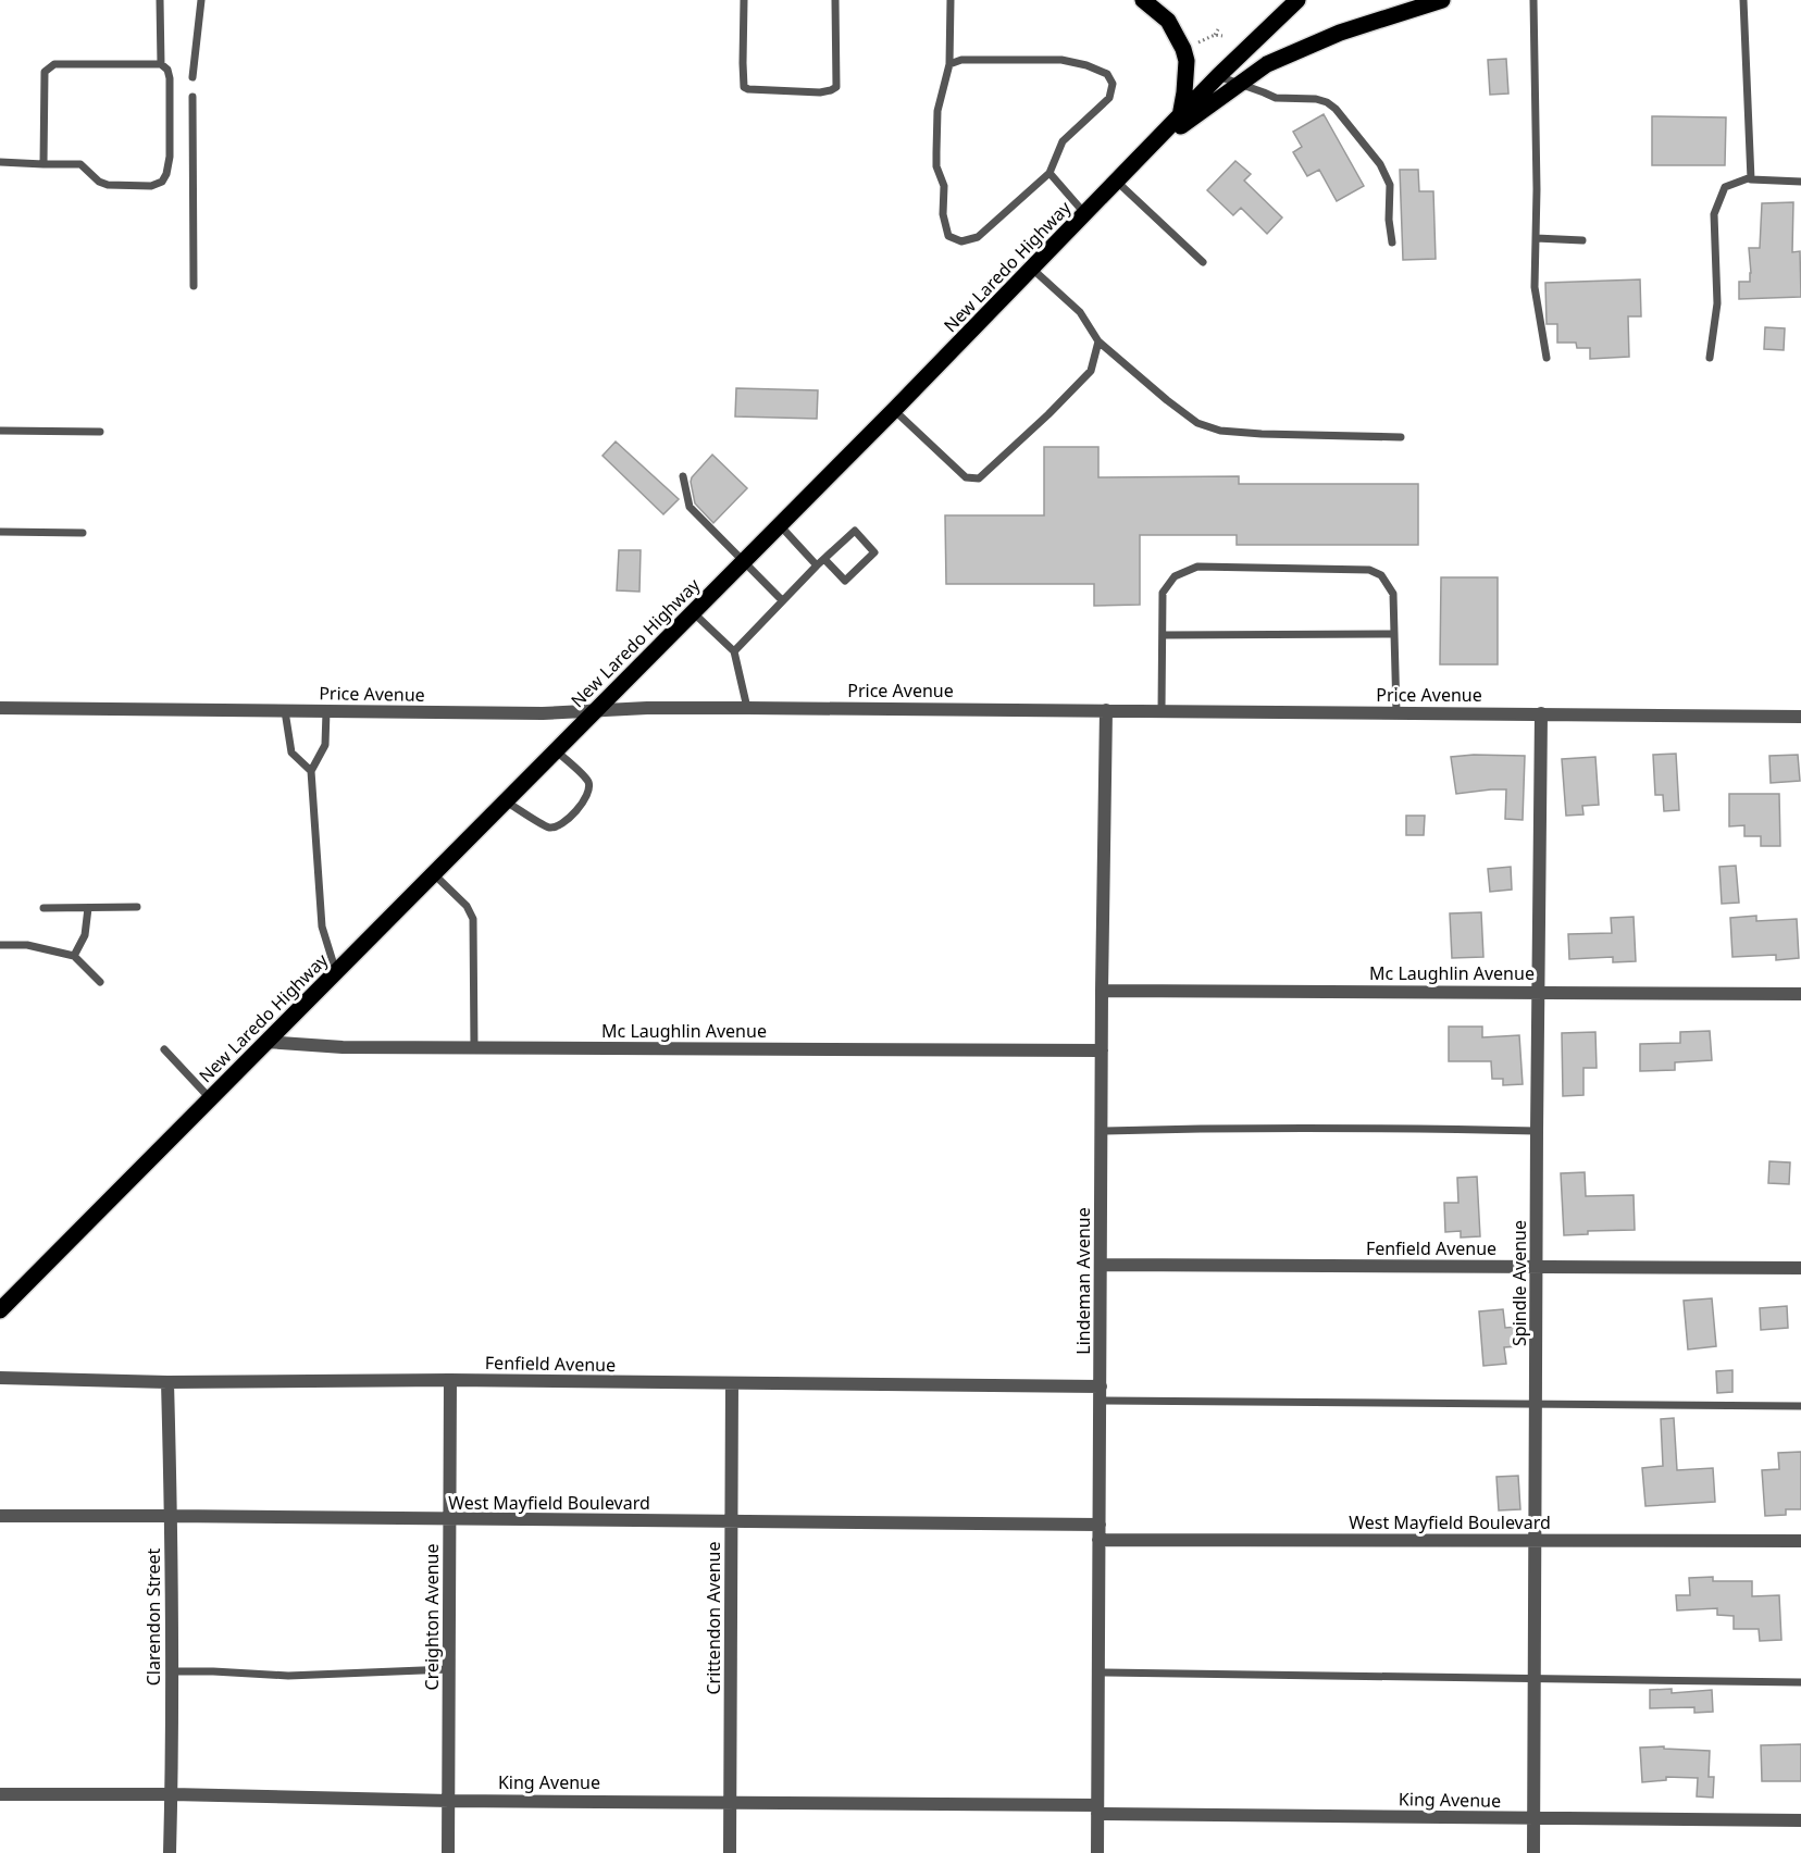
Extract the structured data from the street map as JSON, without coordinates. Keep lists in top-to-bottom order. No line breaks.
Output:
{"streets":{"main road":["New Laredo Highway"],"street":["Price Avenue","Mc Laughlin Avenue","Fenfield Avenue","Lindeman Avenue","Spindle Avenue","West Mayfield Boulevard","Clarendon Street","Creighton Avenue","Crittendon Avenue","King Avenue"]},"crossings":[["New Laredo Highway","Price Avenue"],["New Laredo Highway","Mc Laughlin Avenue"],["Price Avenue","Lindeman Avenue"],["Price Avenue","Spindle Avenue"],["Mc Laughlin Avenue","Lindeman Avenue"],["Mc Laughlin Avenue","Spindle Avenue"],["Fenfield Avenue","Lindeman Avenue"],["Fenfield Avenue","Spindle Avenue"],["Fenfield Avenue","Clarendon Street"],["Fenfield Avenue","Creighton Avenue"],["Fenfield Avenue","Crittendon Avenue"],["Lindeman Avenue","West Mayfield Boulevard"],["Lindeman Avenue","King Avenue"],["Spindle Avenue","West Mayfield Boulevard"],["Spindle Avenue","King Avenue"],["West Mayfield Boulevard","Clarendon Street"],["West Mayfield Boulevard","Creighton Avenue"],["West Mayfield Boulevard","Crittendon Avenue"],["Clarendon Street","King Avenue"],["Creighton Avenue","King Avenue"],["Crittendon Avenue","King Avenue"]]}
